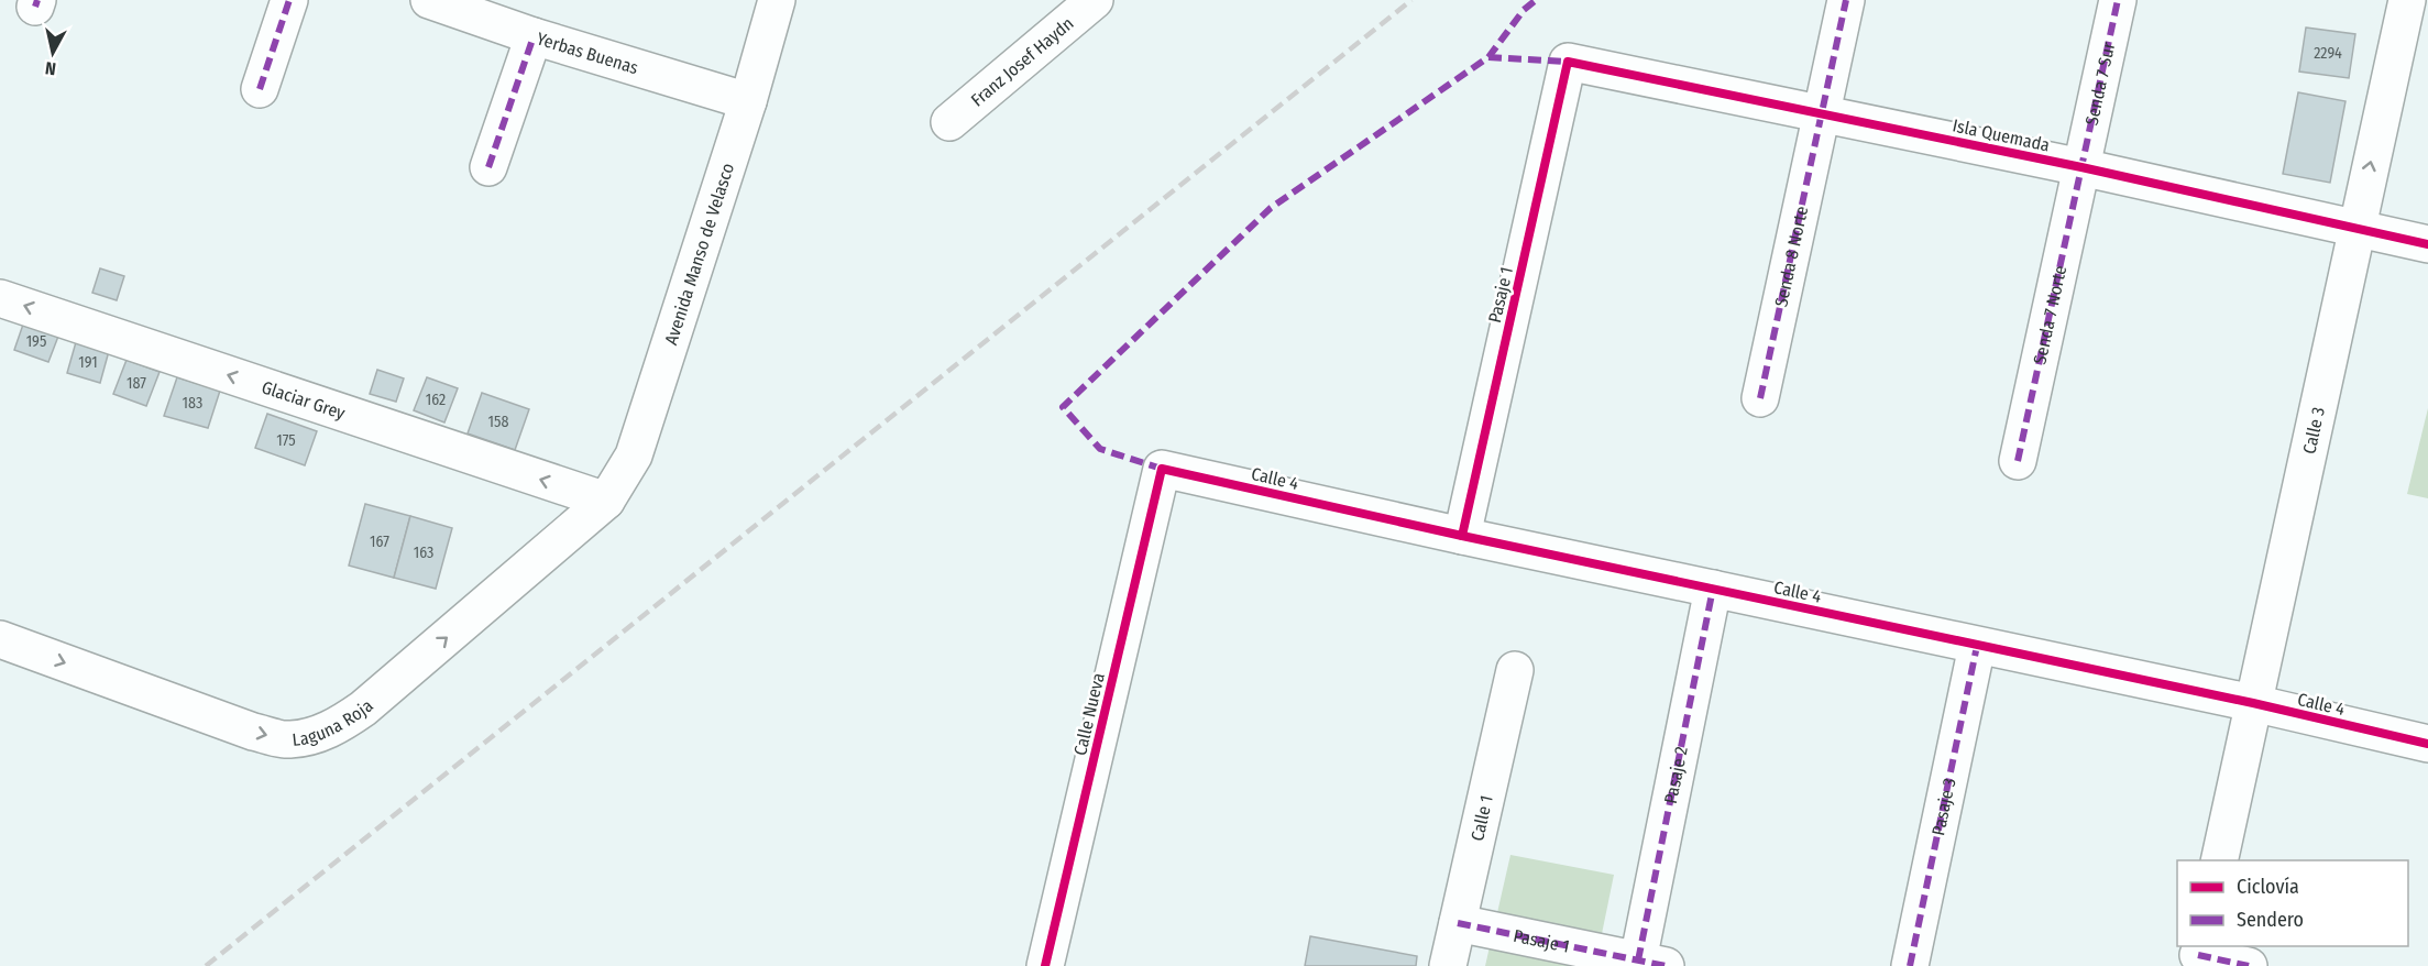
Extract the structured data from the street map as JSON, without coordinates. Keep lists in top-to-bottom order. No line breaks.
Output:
{"streets":{"street":["Yerbas Buenas","Franz Josef Haydn","Senda 7 Sur","Isla Quemada","Avenida Manso de Velasco","Senda 8 Norte","Pasaje 1","Senda 7 Norte","Glaciar Grey","Calle 3","Calle 4","Calle Nueva","Laguna Roja","Pasaje 2","Pasaje 3","Calle 1"]},"crossings":[["Yerbas Buenas","Avenida Manso de Velasco"],["Senda 7 Sur","Isla Quemada"],["Senda 7 Sur","Senda 7 Norte"],["Isla Quemada","Senda 8 Norte"],["Isla Quemada","Pasaje 1"],["Isla Quemada","Senda 7 Norte"],["Isla Quemada","Calle 3"],["Avenida Manso de Velasco","Glaciar Grey"],["Avenida Manso de Velasco","Laguna Roja"],["Pasaje 1","Calle 4"],["Pasaje 1","Pasaje 2"],["Pasaje 1","Calle 1"],["Glaciar Grey","Laguna Roja"],["Calle 3","Calle 4"],["Calle 4","Calle Nueva"],["Calle 4","Pasaje 2"],["Calle 4","Pasaje 3"]],"one_way":["Glaciar Grey","Laguna Roja"],"house_numbers":["2294","195","191","187","162","183","158","175","167","163"],"legend":["Ciclovía","Sendero"],"north":"bottom"}
